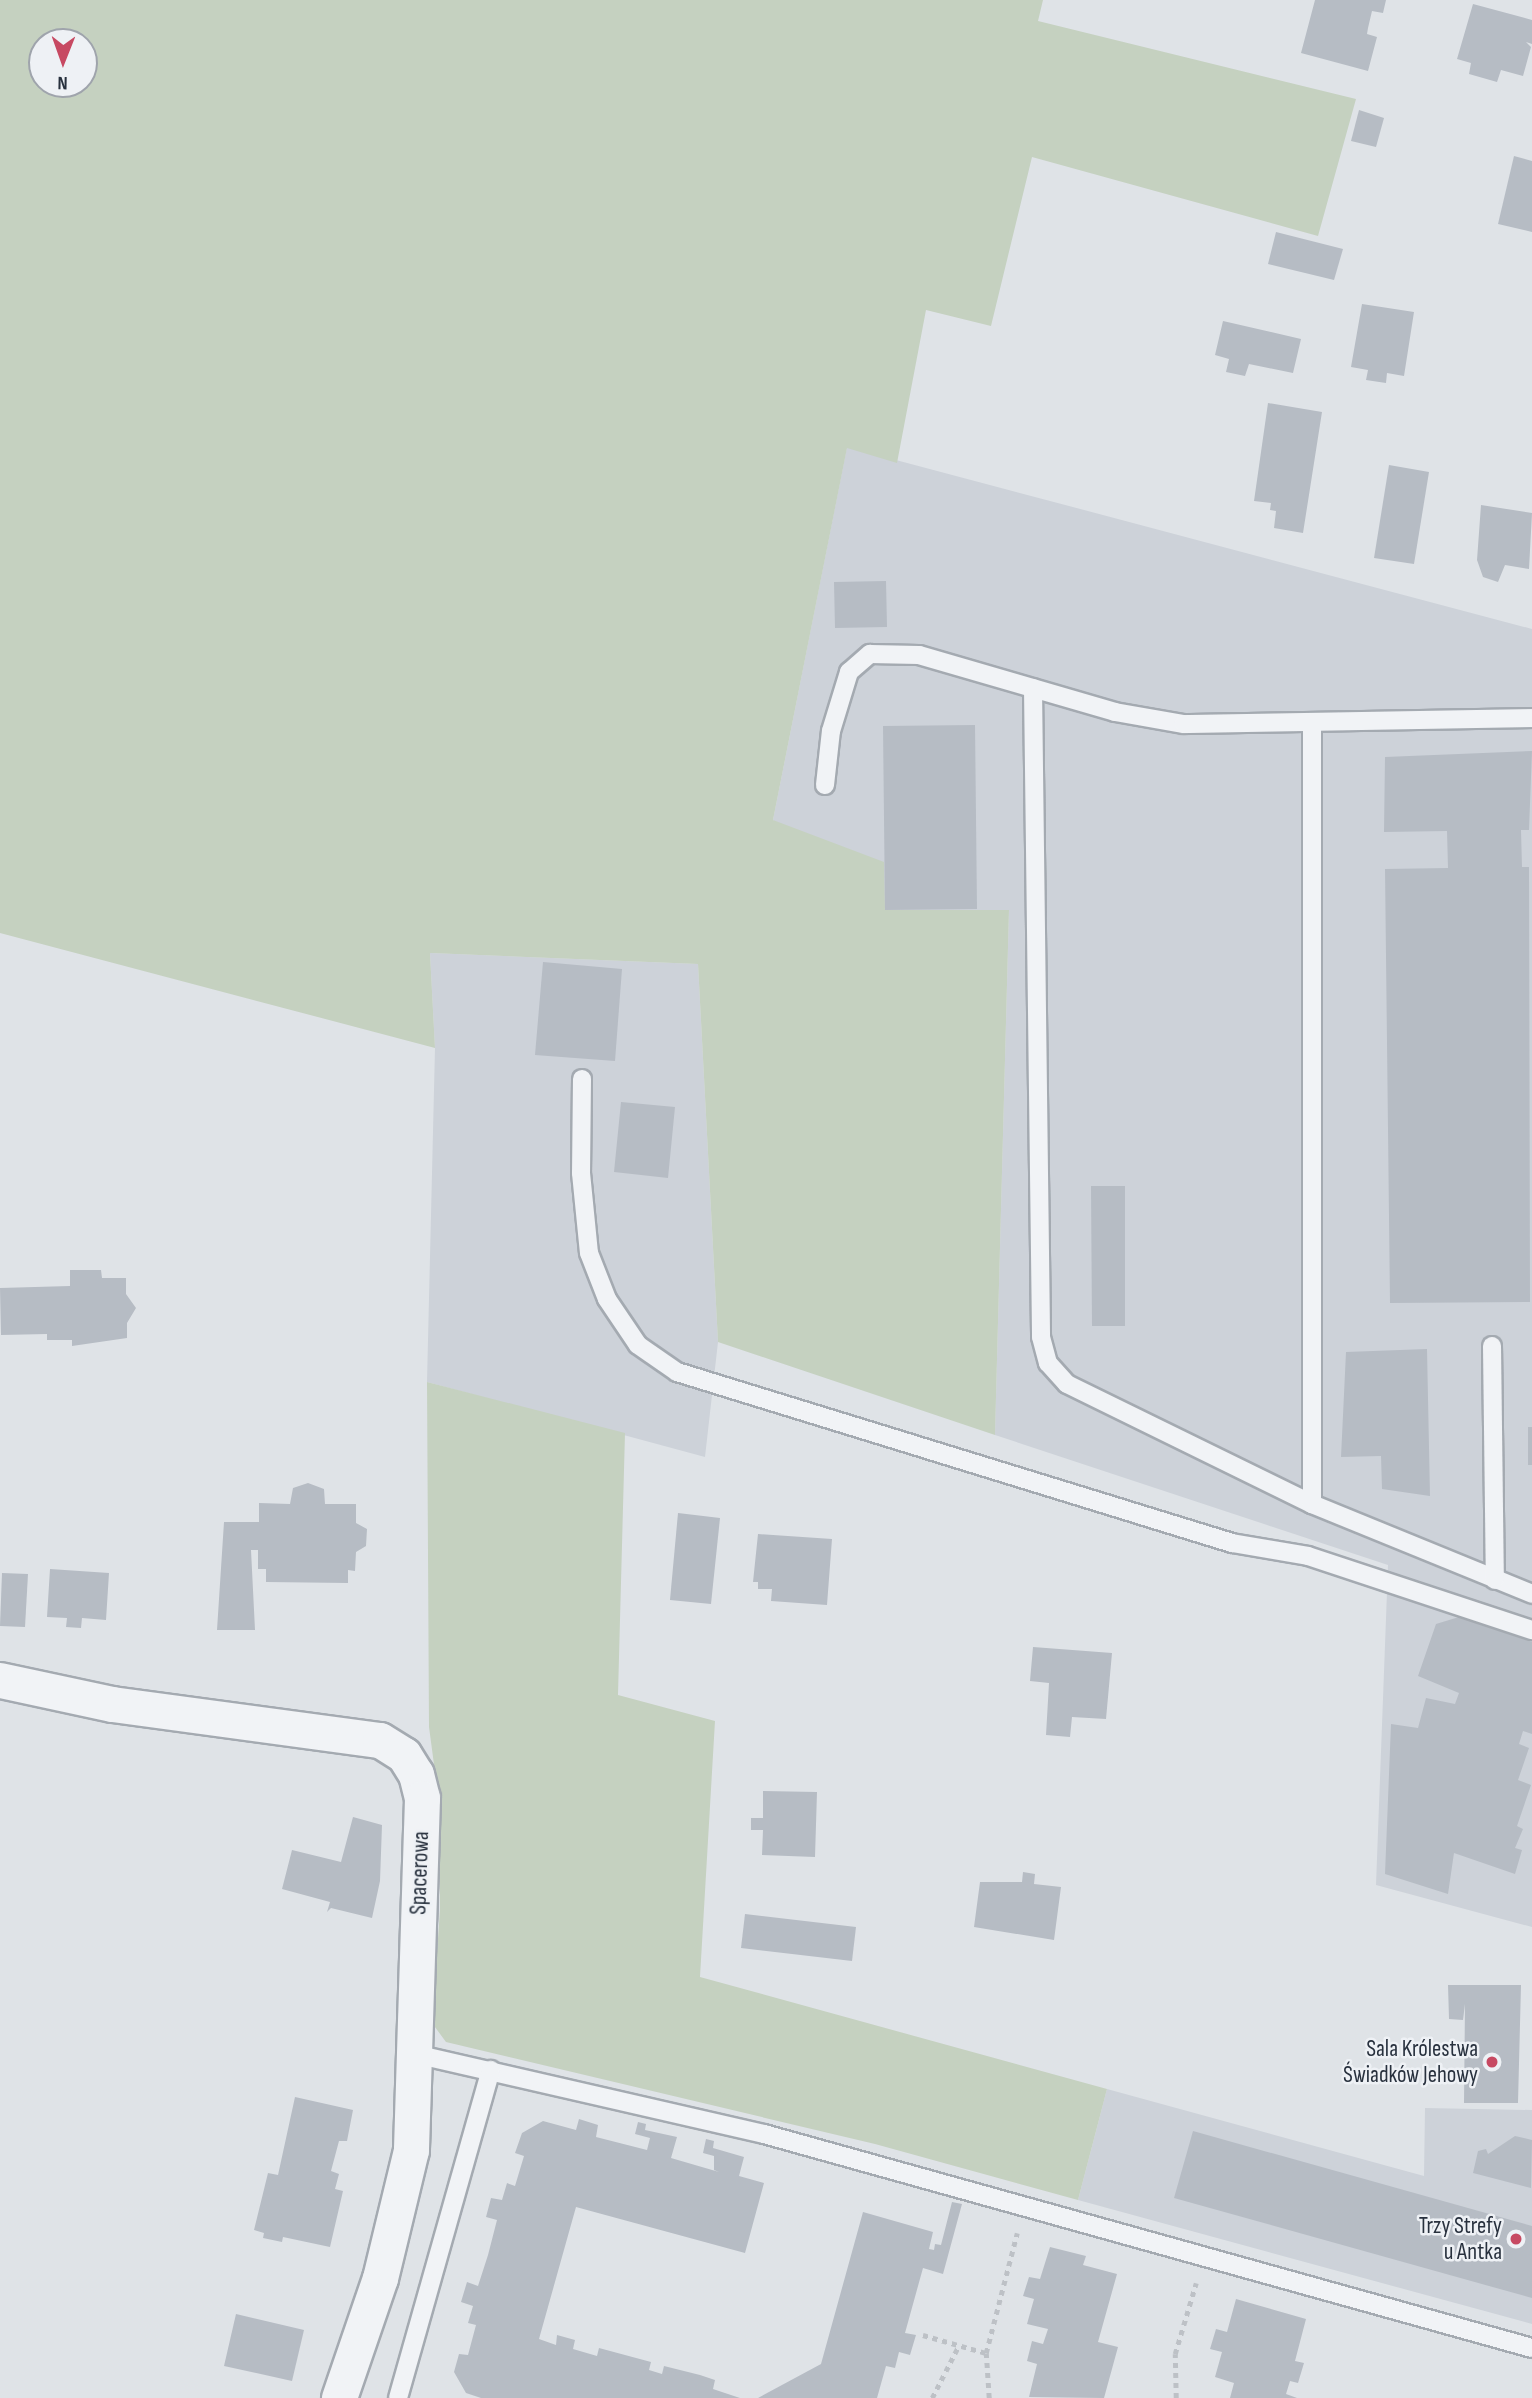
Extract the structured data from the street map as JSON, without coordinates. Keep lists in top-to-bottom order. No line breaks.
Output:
{"streets":{"street":["Spacerowa"]},"places":["Sala Królestwa Świadków Jehowy","Trzy Strefy u Antka"],"north":"bottom"}
